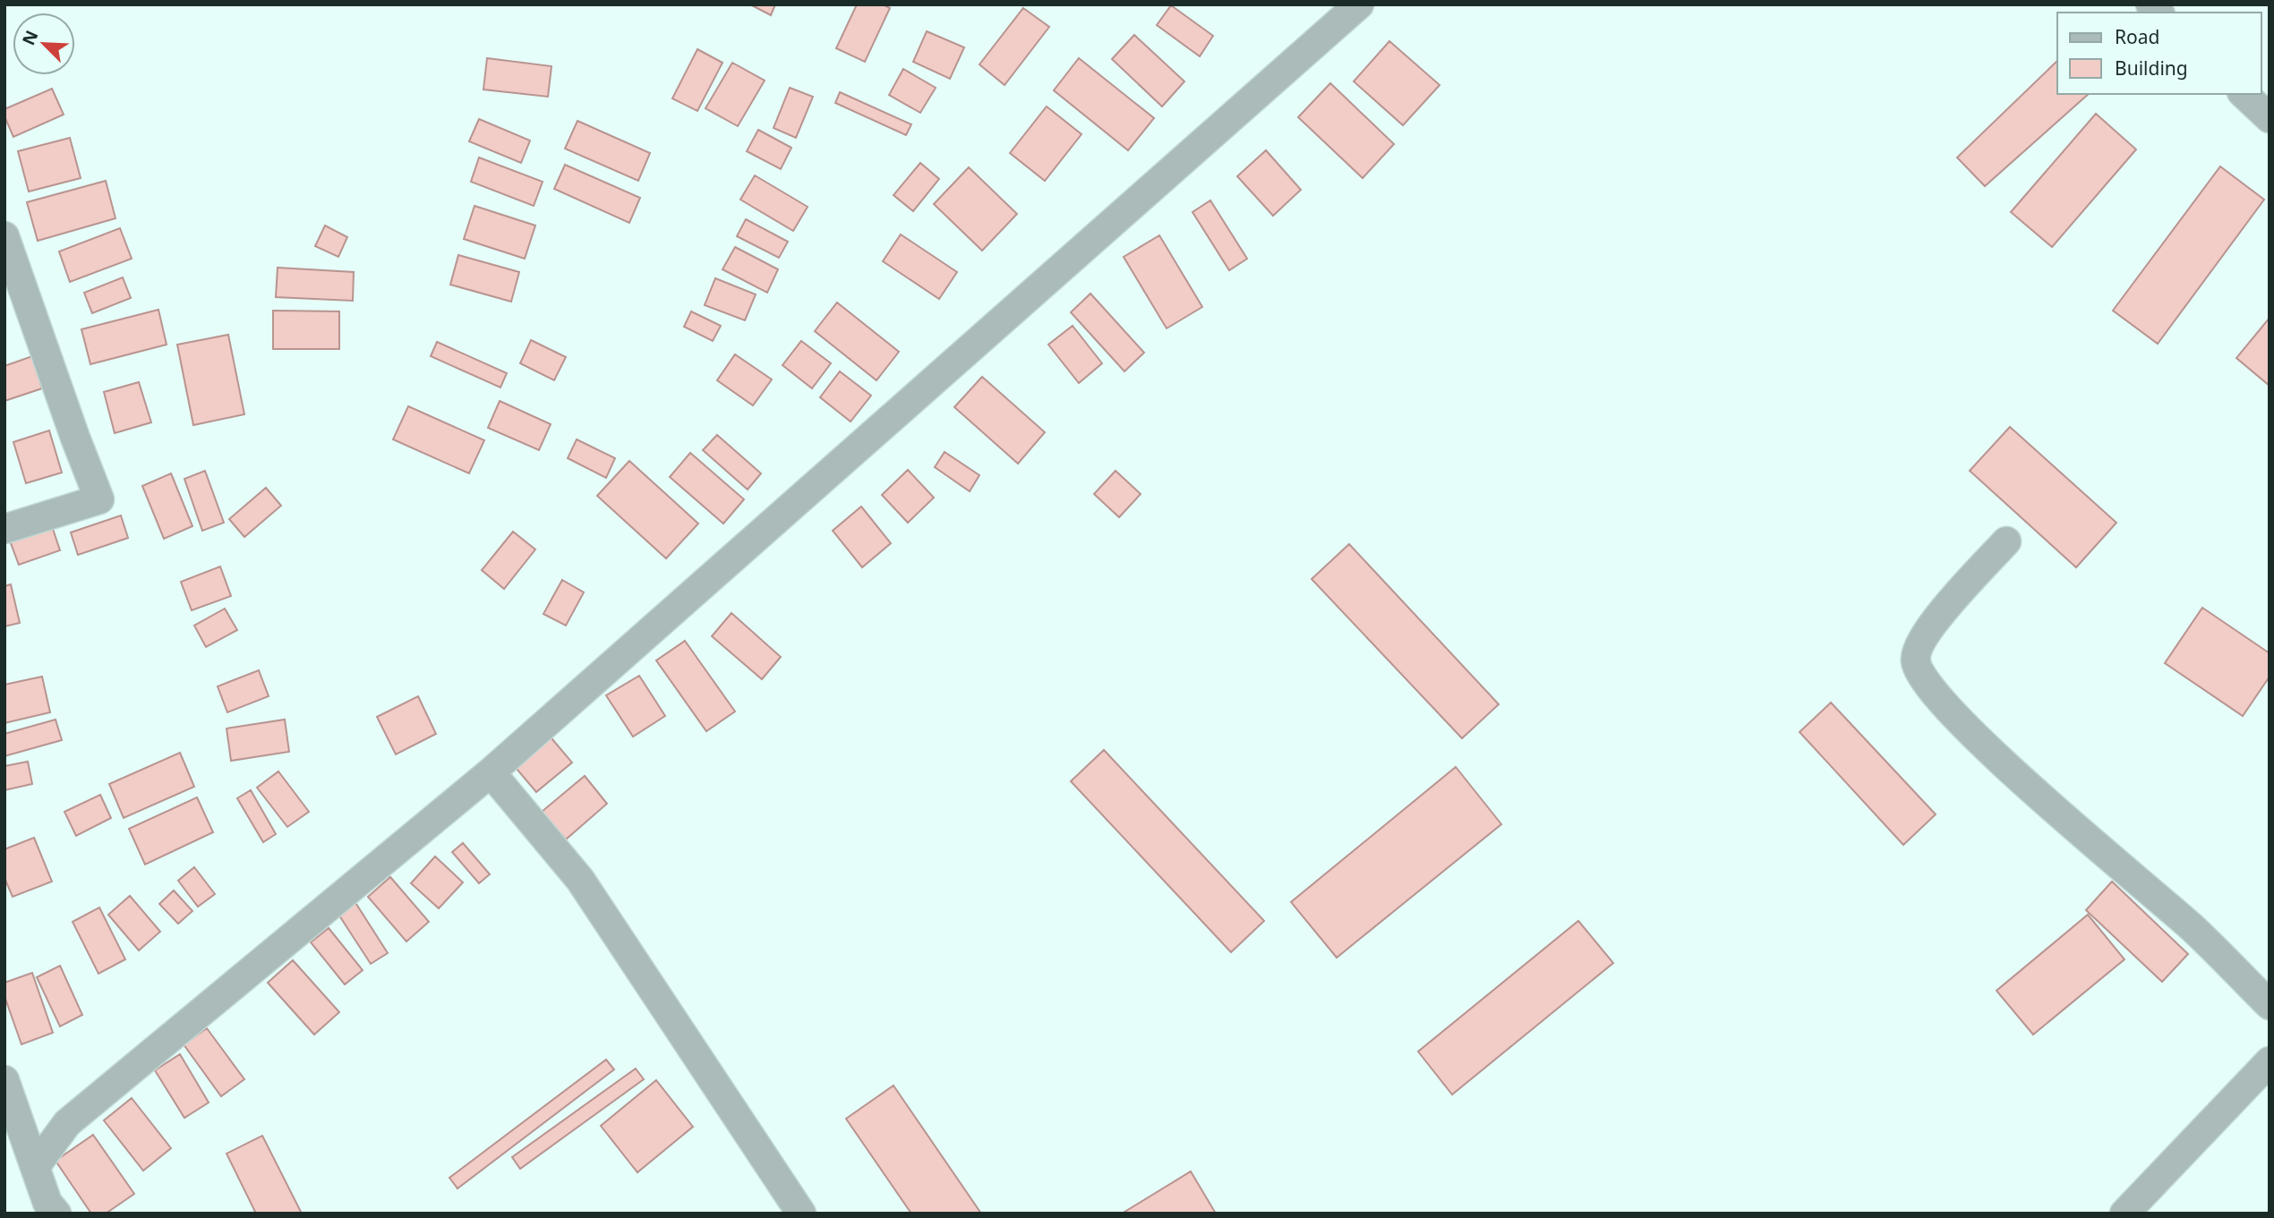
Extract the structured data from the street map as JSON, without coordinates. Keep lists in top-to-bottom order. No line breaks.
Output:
{"legend":["Road","Building"],"north":"top left"}
